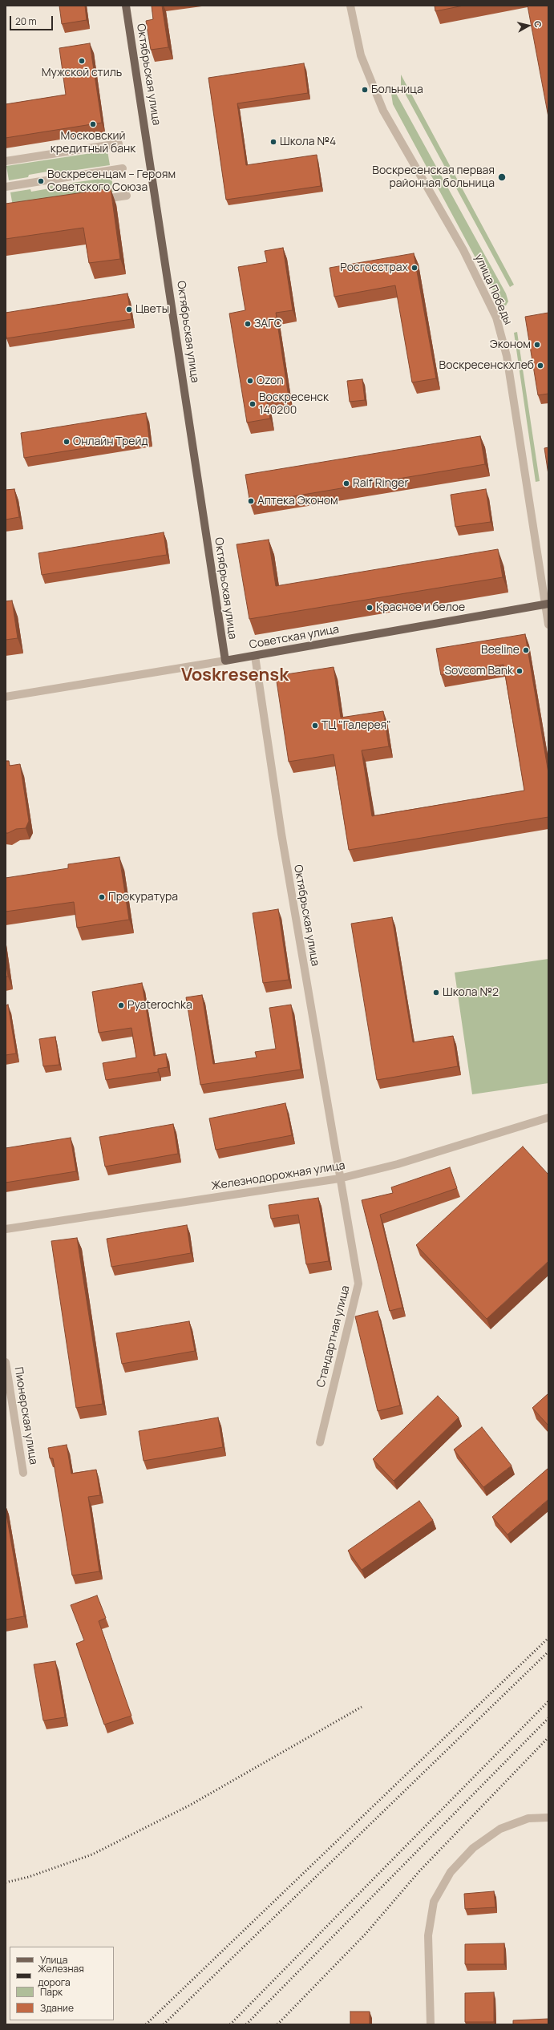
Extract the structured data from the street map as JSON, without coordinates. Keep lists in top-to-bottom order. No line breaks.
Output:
{"streets":{"main road":["Октябрьская улица","Советская улица"],"street":["улица Победы","Железнодорожная улица","Стандартная улица","Пионерская улица"]},"crossings":[["Октябрьская улица","Советская улица"],["Октябрьская улица","Железнодорожная улица"],["Октябрьская улица","Стандартная улица"],["улица Победы","Советская улица"],["Железнодорожная улица","Стандартная улица"]],"districts":["Voskresensk"],"places":["Мужской стиль","Больница","Московский кредитный банк","Школа №4","Воскресенская первая районная больница","Воскресенцам – Героям Советского Союза","Росгосстрах","Цветы","ЗАГС","Эконом","Воскресенскхлеб","Ozon","Воскресенск 140200","Онлайн Трейд","Ralf Ringer","Аптека Эконом","Красное и белое","Beeline","Sovcom Bank","ТЦ \"Галерея\"","Прокуратура","Школа №2","Pyaterochka"],"legend":["Улица","Железная дорога","Парк","Здание"],"scale_bar":"20 m","north":"right"}
